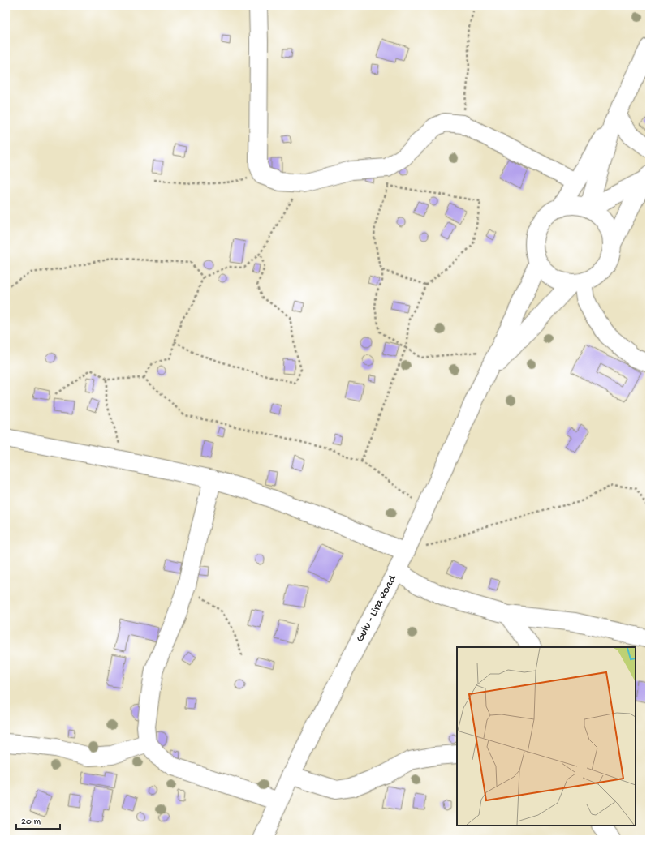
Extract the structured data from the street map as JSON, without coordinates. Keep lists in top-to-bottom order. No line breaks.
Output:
{"streets":{"street":["Gulu - Lira Road"]},"scale_bar":"20 m"}
